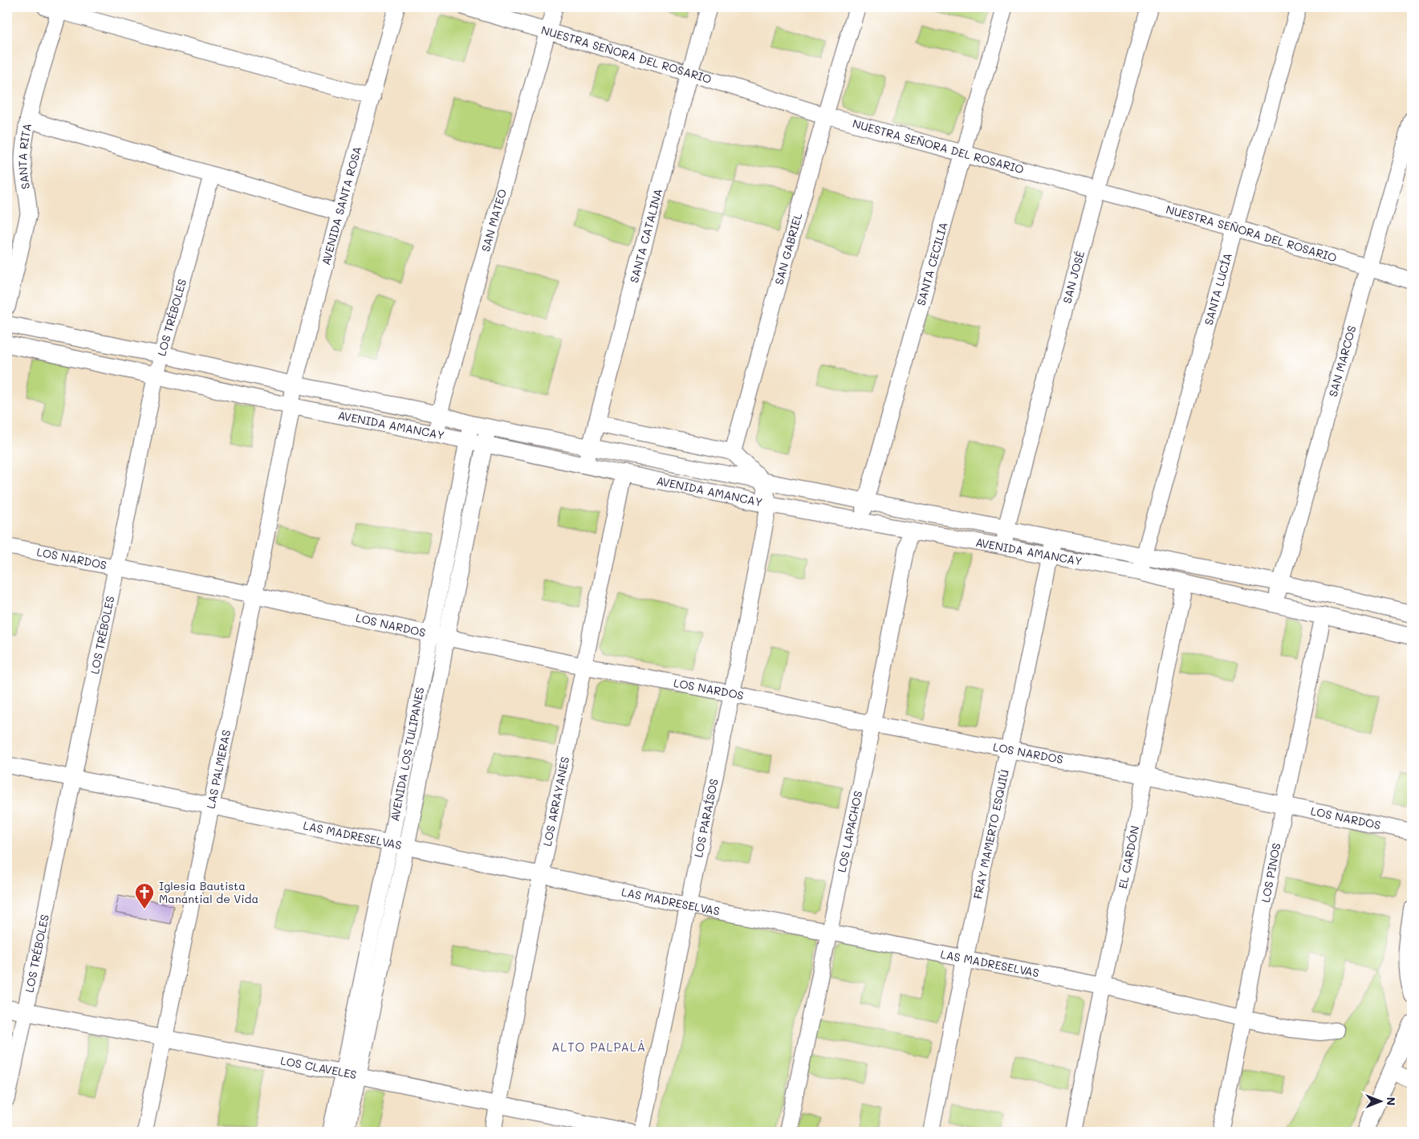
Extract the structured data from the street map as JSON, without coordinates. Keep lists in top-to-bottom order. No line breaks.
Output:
{"streets":{"street":["NUESTRA SEÑORA DEL ROSARIO","SANTA RITA","AVENIDA SANTA ROSA","SAN MATEO","SANTA CATALINA","SAN GABRIEL","SANTA CECILIA","SAN JOSÉ","SANTA LUCÍA","LOS TRÉBOLES","SAN MARCOS","AVENIDA AMANCAY","LOS NARDOS","AVENIDA LOS TULIPANES","LAS PALMERAS","LOS ARRAYANES","LOS PARAÍSOS","LOS LAPACHOS","FRAY MAMERTO ESQUIÚ","LAS MADRESELVAS","EL CARDÓN","LOS PINOS","LOS CLAVELES"]},"crossings":[["NUESTRA SEÑORA DEL ROSARIO","SAN MATEO"],["NUESTRA SEÑORA DEL ROSARIO","SANTA CATALINA"],["NUESTRA SEÑORA DEL ROSARIO","SAN GABRIEL"],["NUESTRA SEÑORA DEL ROSARIO","SANTA CECILIA"],["NUESTRA SEÑORA DEL ROSARIO","SAN JOSÉ"],["NUESTRA SEÑORA DEL ROSARIO","SANTA LUCÍA"],["NUESTRA SEÑORA DEL ROSARIO","SAN MARCOS"],["AVENIDA SANTA ROSA","AVENIDA AMANCAY"],["AVENIDA SANTA ROSA","LAS PALMERAS"],["SAN MATEO","AVENIDA AMANCAY"],["SANTA CATALINA","AVENIDA AMANCAY"],["SANTA CECILIA","AVENIDA AMANCAY"],["SAN JOSÉ","AVENIDA AMANCAY"],["SANTA LUCÍA","AVENIDA AMANCAY"],["LOS TRÉBOLES","AVENIDA AMANCAY"],["LOS TRÉBOLES","LOS NARDOS"],["LOS TRÉBOLES","LAS MADRESELVAS"],["LOS TRÉBOLES","LOS CLAVELES"],["SAN MARCOS","AVENIDA AMANCAY"],["AVENIDA AMANCAY","AVENIDA LOS TULIPANES"],["AVENIDA AMANCAY","LAS PALMERAS"],["AVENIDA AMANCAY","LOS ARRAYANES"],["AVENIDA AMANCAY","LOS PARAÍSOS"],["AVENIDA AMANCAY","LOS LAPACHOS"],["AVENIDA AMANCAY","FRAY MAMERTO ESQUIÚ"],["AVENIDA AMANCAY","EL CARDÓN"],["AVENIDA AMANCAY","LOS PINOS"],["LOS NARDOS","AVENIDA LOS TULIPANES"],["LOS NARDOS","LAS PALMERAS"],["LOS NARDOS","LOS ARRAYANES"],["LOS NARDOS","LOS PARAÍSOS"],["LOS NARDOS","LOS LAPACHOS"],["LOS NARDOS","FRAY MAMERTO ESQUIÚ"],["LOS NARDOS","EL CARDÓN"],["LOS NARDOS","LOS PINOS"],["AVENIDA LOS TULIPANES","LAS MADRESELVAS"],["AVENIDA LOS TULIPANES","LOS CLAVELES"],["LAS PALMERAS","LAS MADRESELVAS"],["LAS PALMERAS","LOS CLAVELES"],["LOS ARRAYANES","LAS MADRESELVAS"],["LOS ARRAYANES","LOS CLAVELES"],["LOS PARAÍSOS","LAS MADRESELVAS"],["LOS LAPACHOS","LAS MADRESELVAS"],["FRAY MAMERTO ESQUIÚ","LAS MADRESELVAS"],["LAS MADRESELVAS","EL CARDÓN"],["LAS MADRESELVAS","LOS PINOS"]],"districts":["ALTO PALPALÁ"],"places":{"church":["Iglesia Bautista Manantial de Vida"]},"north":"right"}
